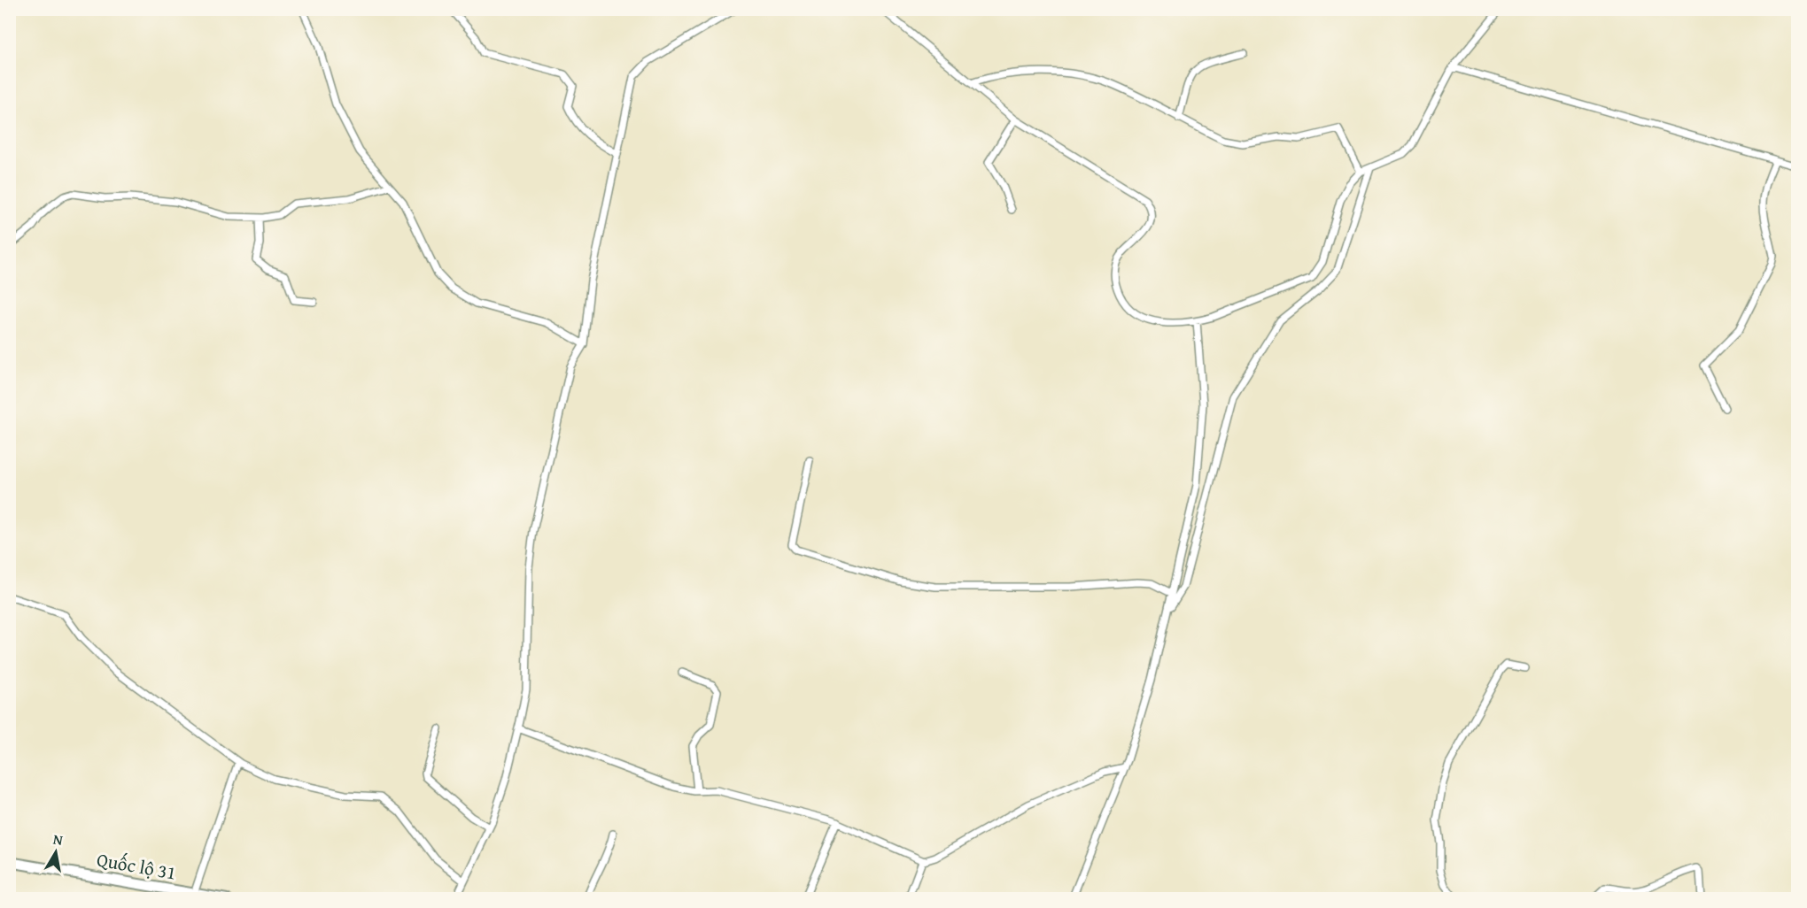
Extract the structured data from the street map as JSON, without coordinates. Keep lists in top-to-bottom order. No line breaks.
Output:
{"streets":{"highway":["Quốc lộ 31"]},"north":"top"}
